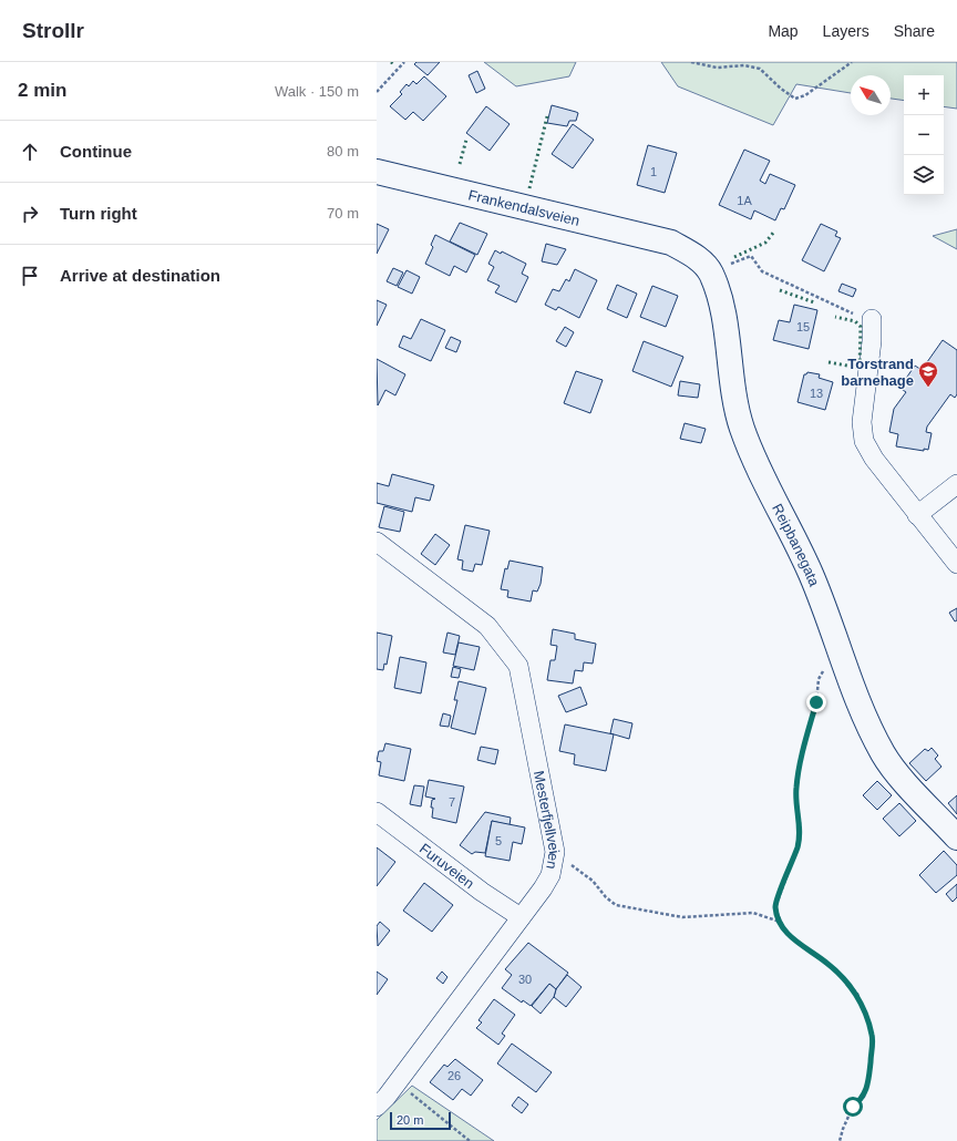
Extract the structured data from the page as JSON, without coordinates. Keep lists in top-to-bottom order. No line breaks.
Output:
{"streets":{"main road":["Frankendalsveien","Reipbanegata"],"street":["Mesterfjellveien","Furuveien"]},"crossings":[["Frankendalsveien","Reipbanegata"],["Mesterfjellveien","Furuveien"]],"places":{"school or university":["Torstrand barnehage"]},"house_numbers":["1","1A","15","13","7","5","30","26"],"scale_bar":"20 m","north":"top left","page":{"header":"Strollr","nav":["Map","Layers","Share"],"heading":["2 min","Walk · 150 m"],"map_buttons":["+","−"],"list":[["Continue","80 m"],["Turn right","70 m"],"Arrive at destination"],"scale":"20 m"}}
